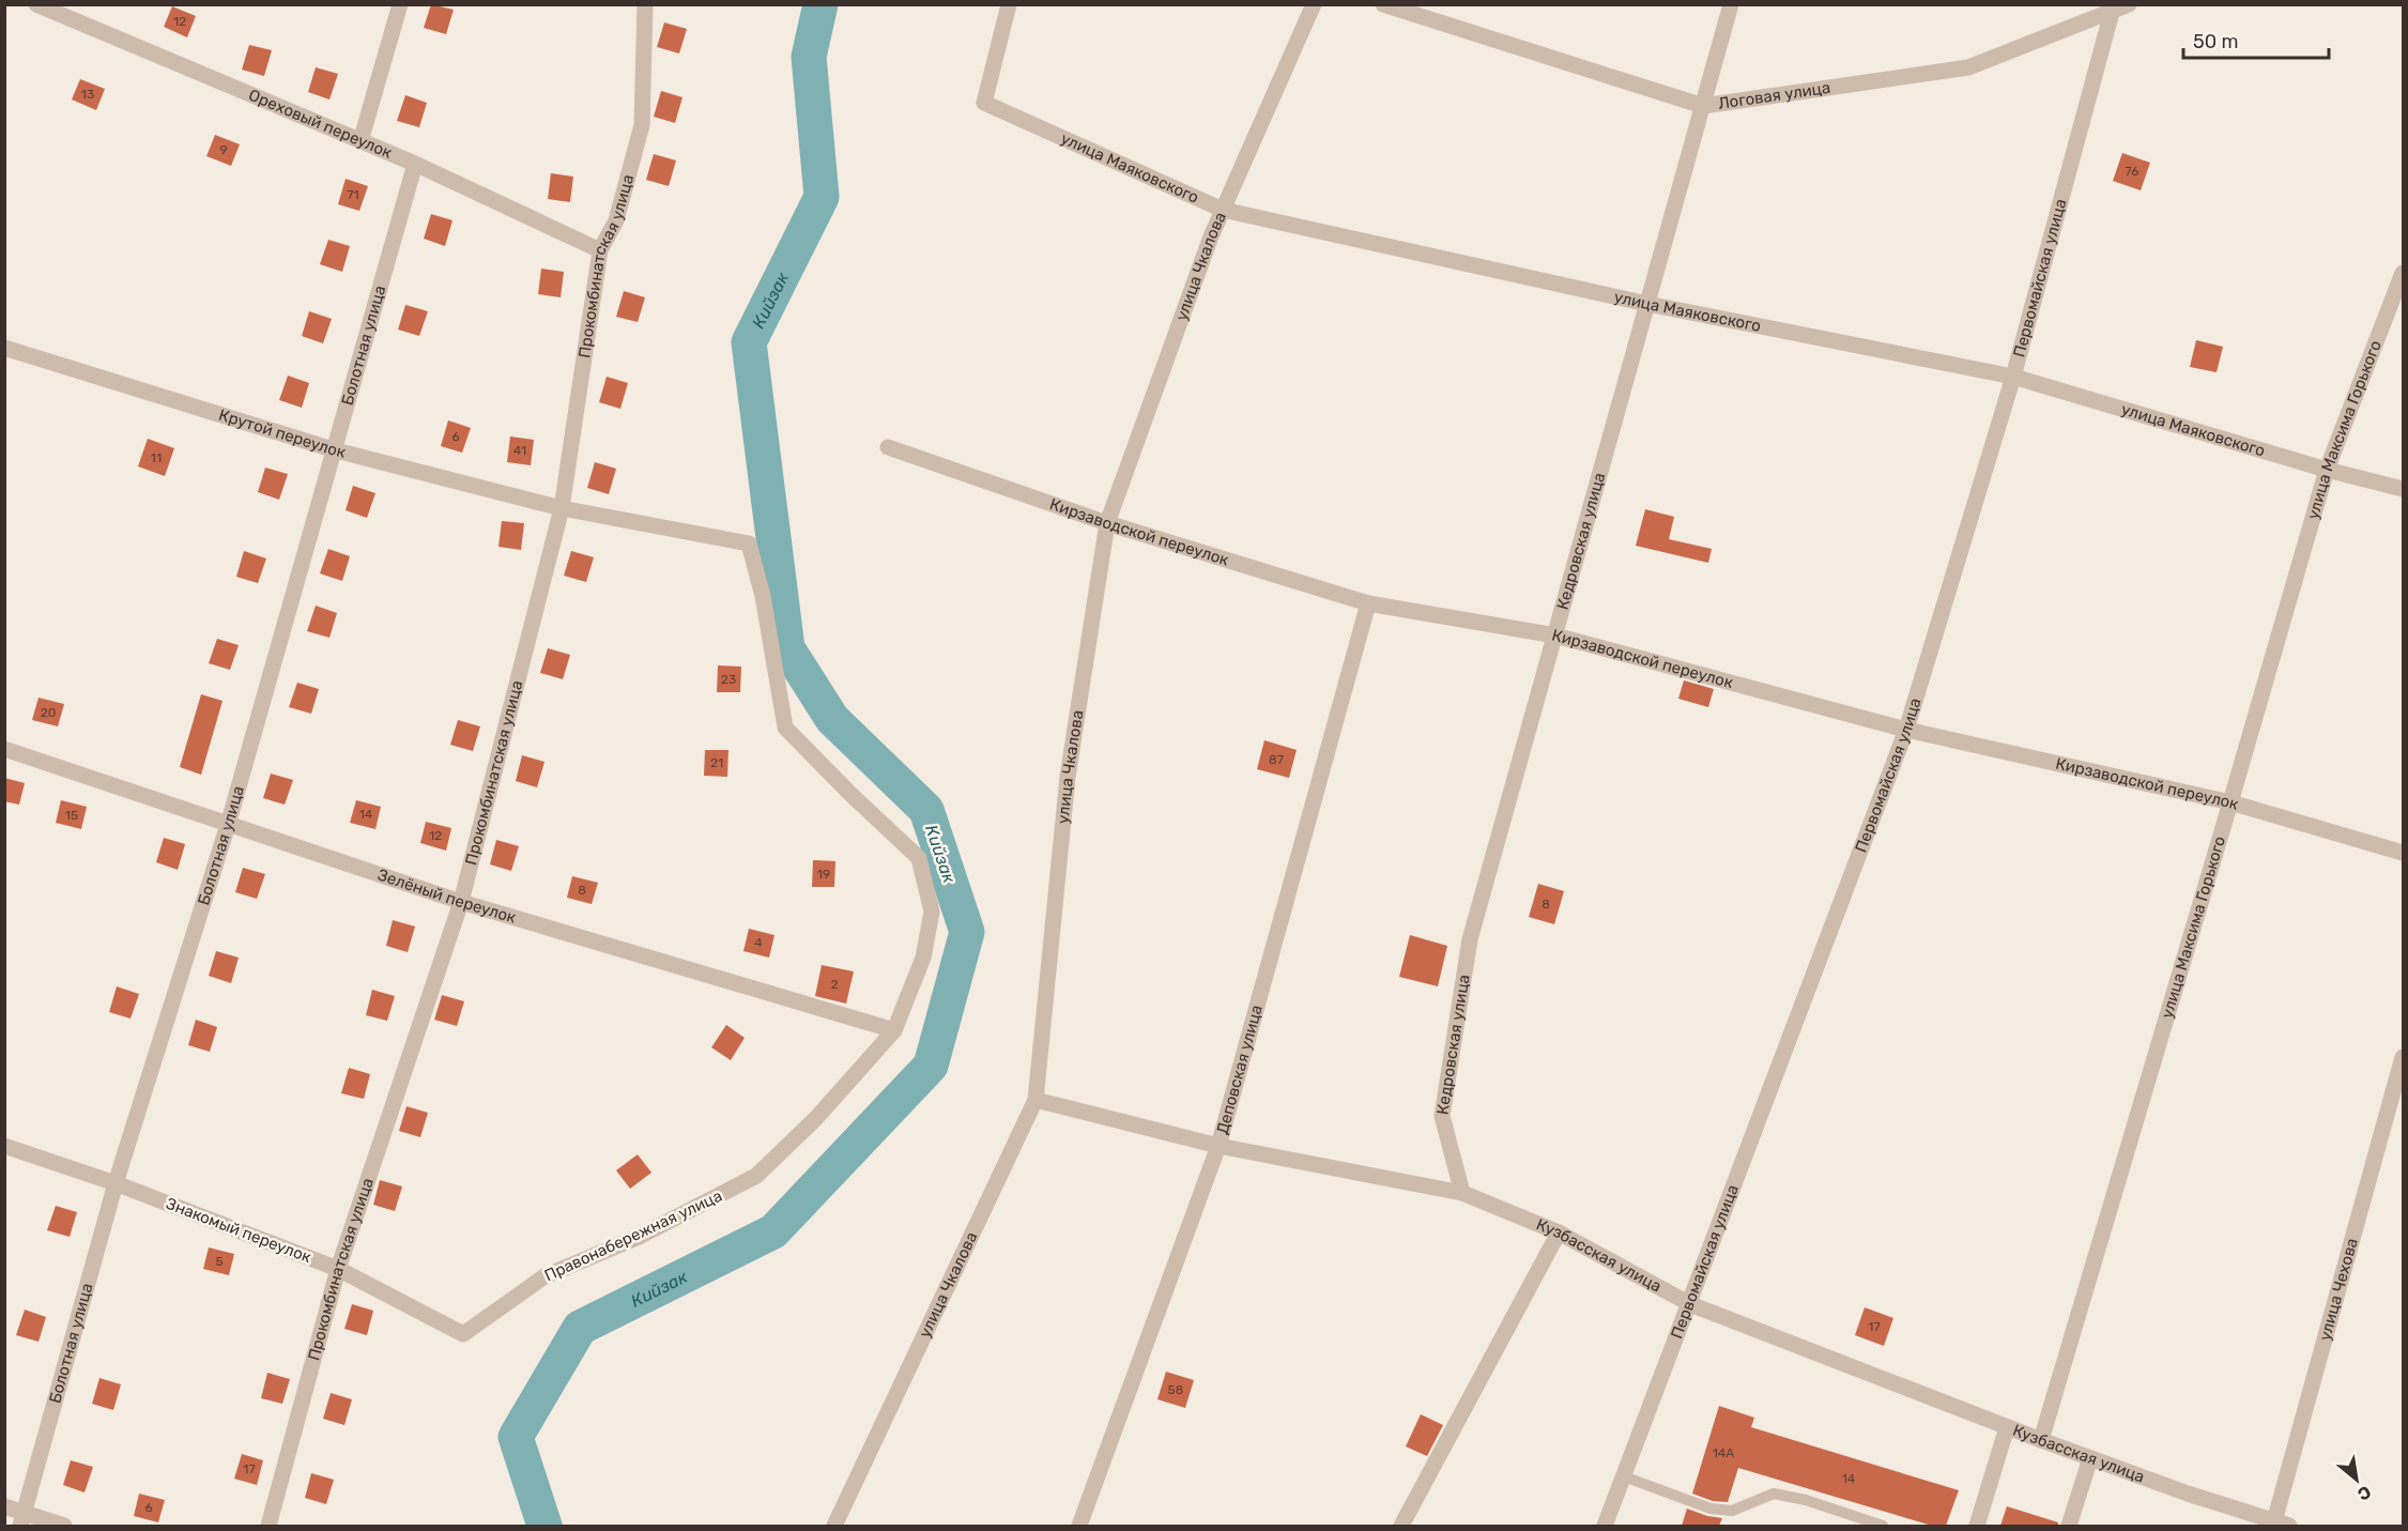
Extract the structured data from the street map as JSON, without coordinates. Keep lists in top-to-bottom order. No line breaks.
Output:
{"streets":{"street":["Логовая улица","Ореховый переулок","улица Маяковского","Прокомбинатская улица","улица Чкалова","Первомайская улица","Болотная улица","улица Максима Горького","Крутой переулок","Кирзаводской переулок","Кедровская улица","Зелёный переулок","Деповская улица","Знакомый переулок","Правонабережная улица","Кузбасская улица","улица Чехова"]},"crossings":[["Логовая улица","Первомайская улица"],["Логовая улица","Кедровская улица"],["Ореховый переулок","Прокомбинатская улица"],["Ореховый переулок","Болотная улица"],["улица Маяковского","улица Чкалова"],["улица Маяковского","Первомайская улица"],["улица Маяковского","улица Максима Горького"],["улица Маяковского","Кедровская улица"],["Прокомбинатская улица","Крутой переулок"],["Прокомбинатская улица","Зелёный переулок"],["Прокомбинатская улица","Знакомый переулок"],["Прокомбинатская улица","Правонабережная улица"],["улица Чкалова","Кирзаводской переулок"],["улица Чкалова","Кузбасская улица"],["Первомайская улица","Кирзаводской переулок"],["Первомайская улица","Кузбасская улица"],["Болотная улица","Крутой переулок"],["Болотная улица","Зелёный переулок"],["Болотная улица","Знакомый переулок"],["улица Максима Горького","Кирзаводской переулок"],["улица Максима Горького","Кузбасская улица"],["Крутой переулок","Правонабережная улица"],["Кирзаводской переулок","Кедровская улица"],["Кирзаводской переулок","Деповская улица"],["Кедровская улица","Кузбасская улица"],["Зелёный переулок","Правонабережная улица"],["Деповская улица","Кузбасская улица"],["Знакомый переулок","Правонабережная улица"],["Кузбасская улица","улица Чехова"]],"water":["Кийзак"],"house_numbers":["12","13","9","76","71","6","41","11","23","20","87","21","14","15","12","19","8","8","4","2","5","17","58","14А","17","14","6"],"scale_bar":"50 m","north":"bottom right"}
